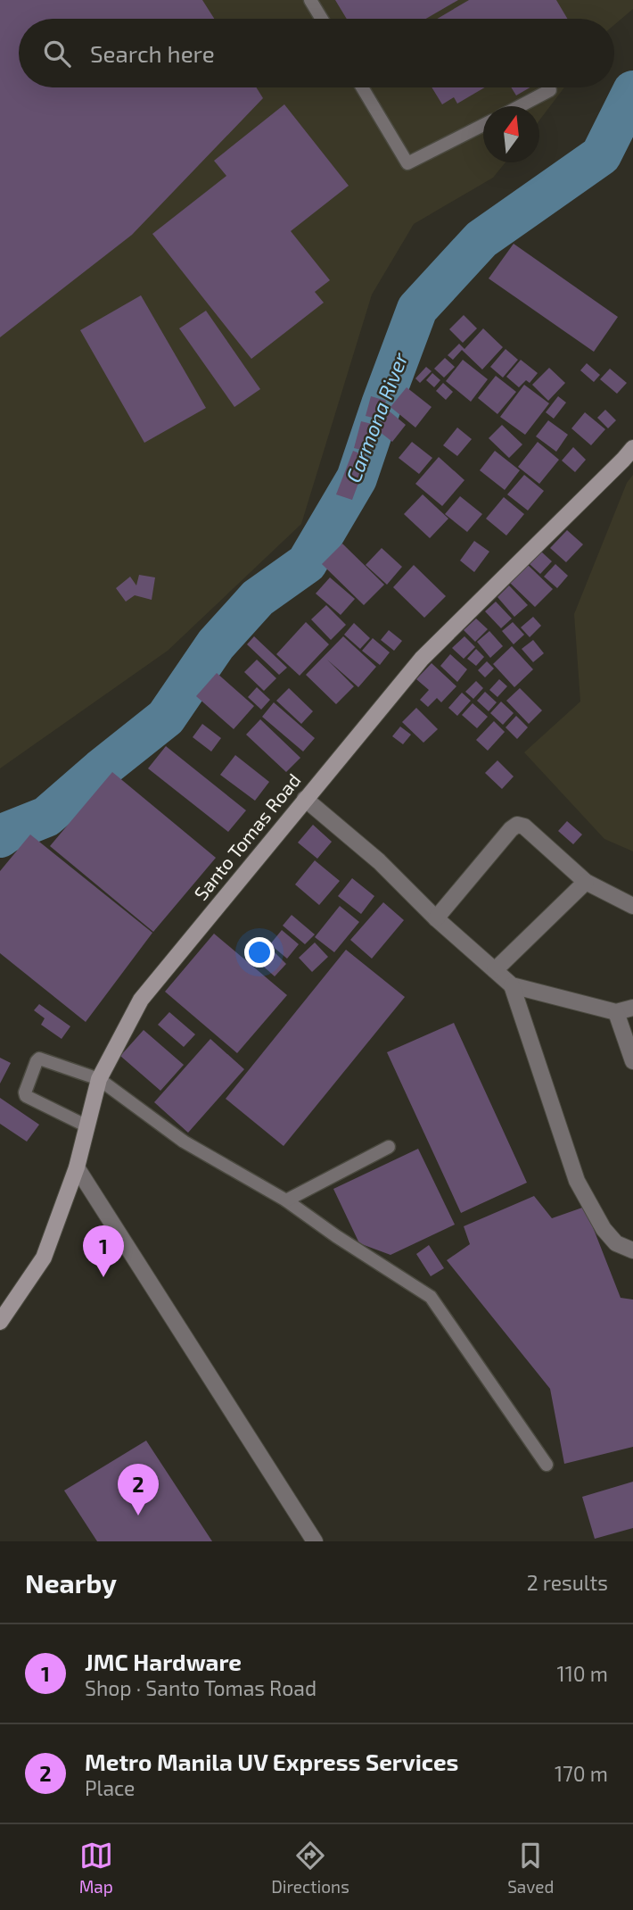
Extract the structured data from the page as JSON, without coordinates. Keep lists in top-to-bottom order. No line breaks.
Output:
{"streets":{"street":["Santo Tomas Road"]},"water":["Carmona River"],"north":"top","page":{"search":"Search here","pins":["1","2"],"heading":["Nearby","2 results"],"list":[{"mark":"1","name":"JMC Hardware","note":"Shop · Santo Tomas Road","value":"110 m"},{"mark":"2","name":"Metro Manila UV Express Services","note":"Place","value":"170 m"}],"nav":["Map","Directions","Saved"]}}
